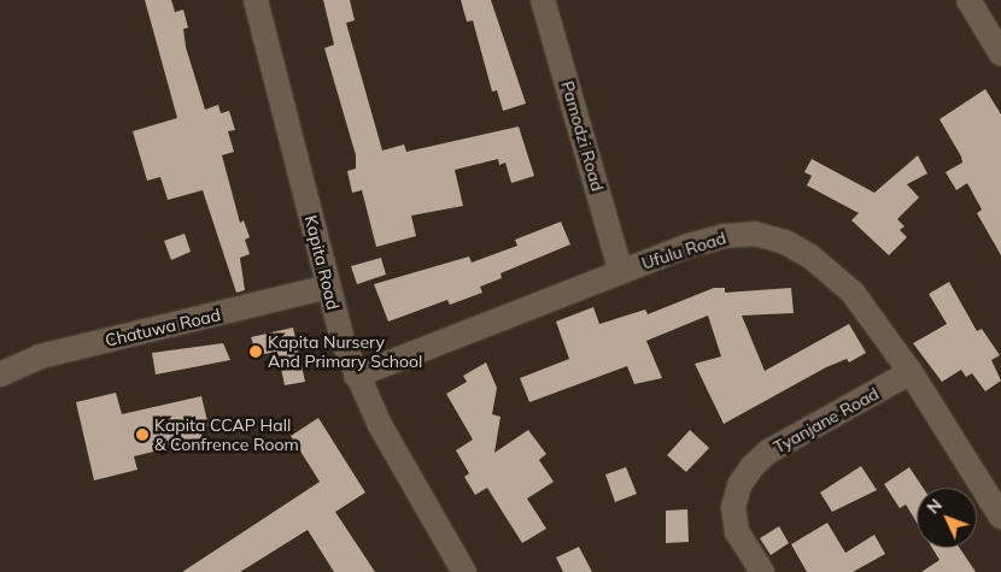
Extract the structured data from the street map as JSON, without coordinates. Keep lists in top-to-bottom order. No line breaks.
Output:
{"streets":{"street":["Pamodzi Road","Ufulu Road","Kapita Road","Chatuwa Road","Tyanjane Road"]},"crossings":[["Pamodzi Road","Ufulu Road"],["Ufulu Road","Kapita Road"],["Ufulu Road","Tyanjane Road"],["Kapita Road","Chatuwa Road"]],"places":["Kapita Nursery And Primary School","Kapita CCAP Hall & Confrence Room"],"north":"top left"}
